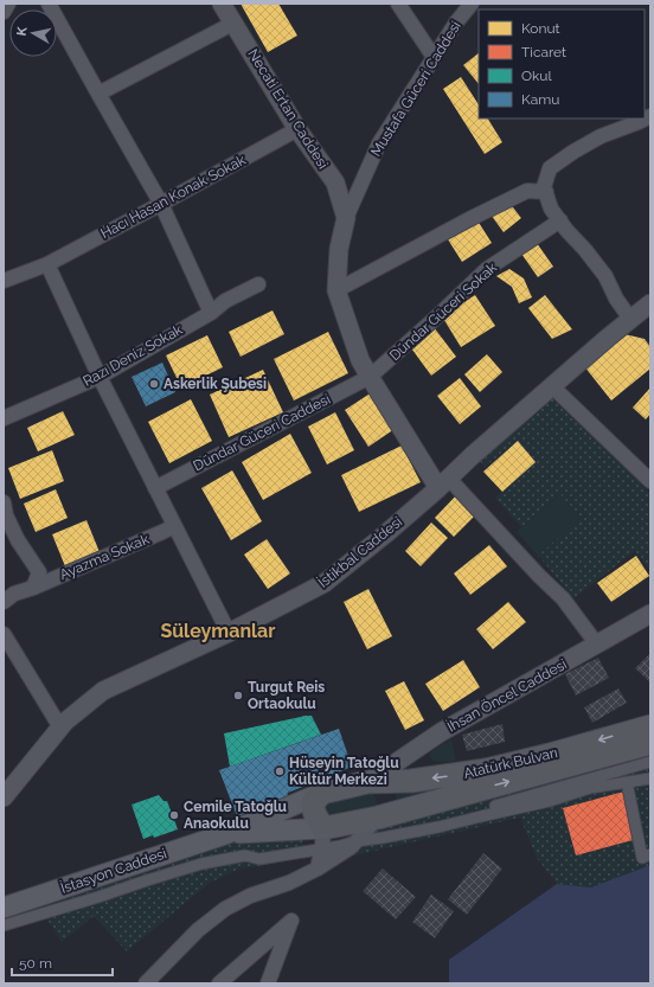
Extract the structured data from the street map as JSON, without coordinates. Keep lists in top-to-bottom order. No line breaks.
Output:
{"streets":{"main road":["Atatürk Bulvarı","İstasyon Caddesi"],"street":["Mustafa Güceri Caddesi","Necati Ertan Caddesi","Hacı Hasan Konak Sokak","Dündar Güceri Sokak","Razı Deniz Sokak","Dündar Güceri Caddesi","İstikbal Caddesi","Ayazma Sokak","İhsan Öncel Caddesi"]},"crossings":[["Mustafa Güceri Caddesi","Necati Ertan Caddesi"],["Mustafa Güceri Caddesi","Dündar Güceri Sokak"],["Mustafa Güceri Caddesi","Dündar Güceri Caddesi"],["Mustafa Güceri Caddesi","İstikbal Caddesi"],["Necati Ertan Caddesi","Hacı Hasan Konak Sokak"],["Dündar Güceri Sokak","Dündar Güceri Caddesi"],["İhsan Öncel Caddesi","Atatürk Bulvarı"],["Atatürk Bulvarı","İstasyon Caddesi"]],"districts":["Süleymanlar"],"places":["Askerlik Şubesi","Turgut Reis Ortaokulu","Hüseyin Tatoğlu Kültür Merkezi","Cemile Tatoğlu Anaokulu"],"legend":["Konut","Ticaret","Okul","Kamu"],"scale_bar":"50 m","north":"left"}
